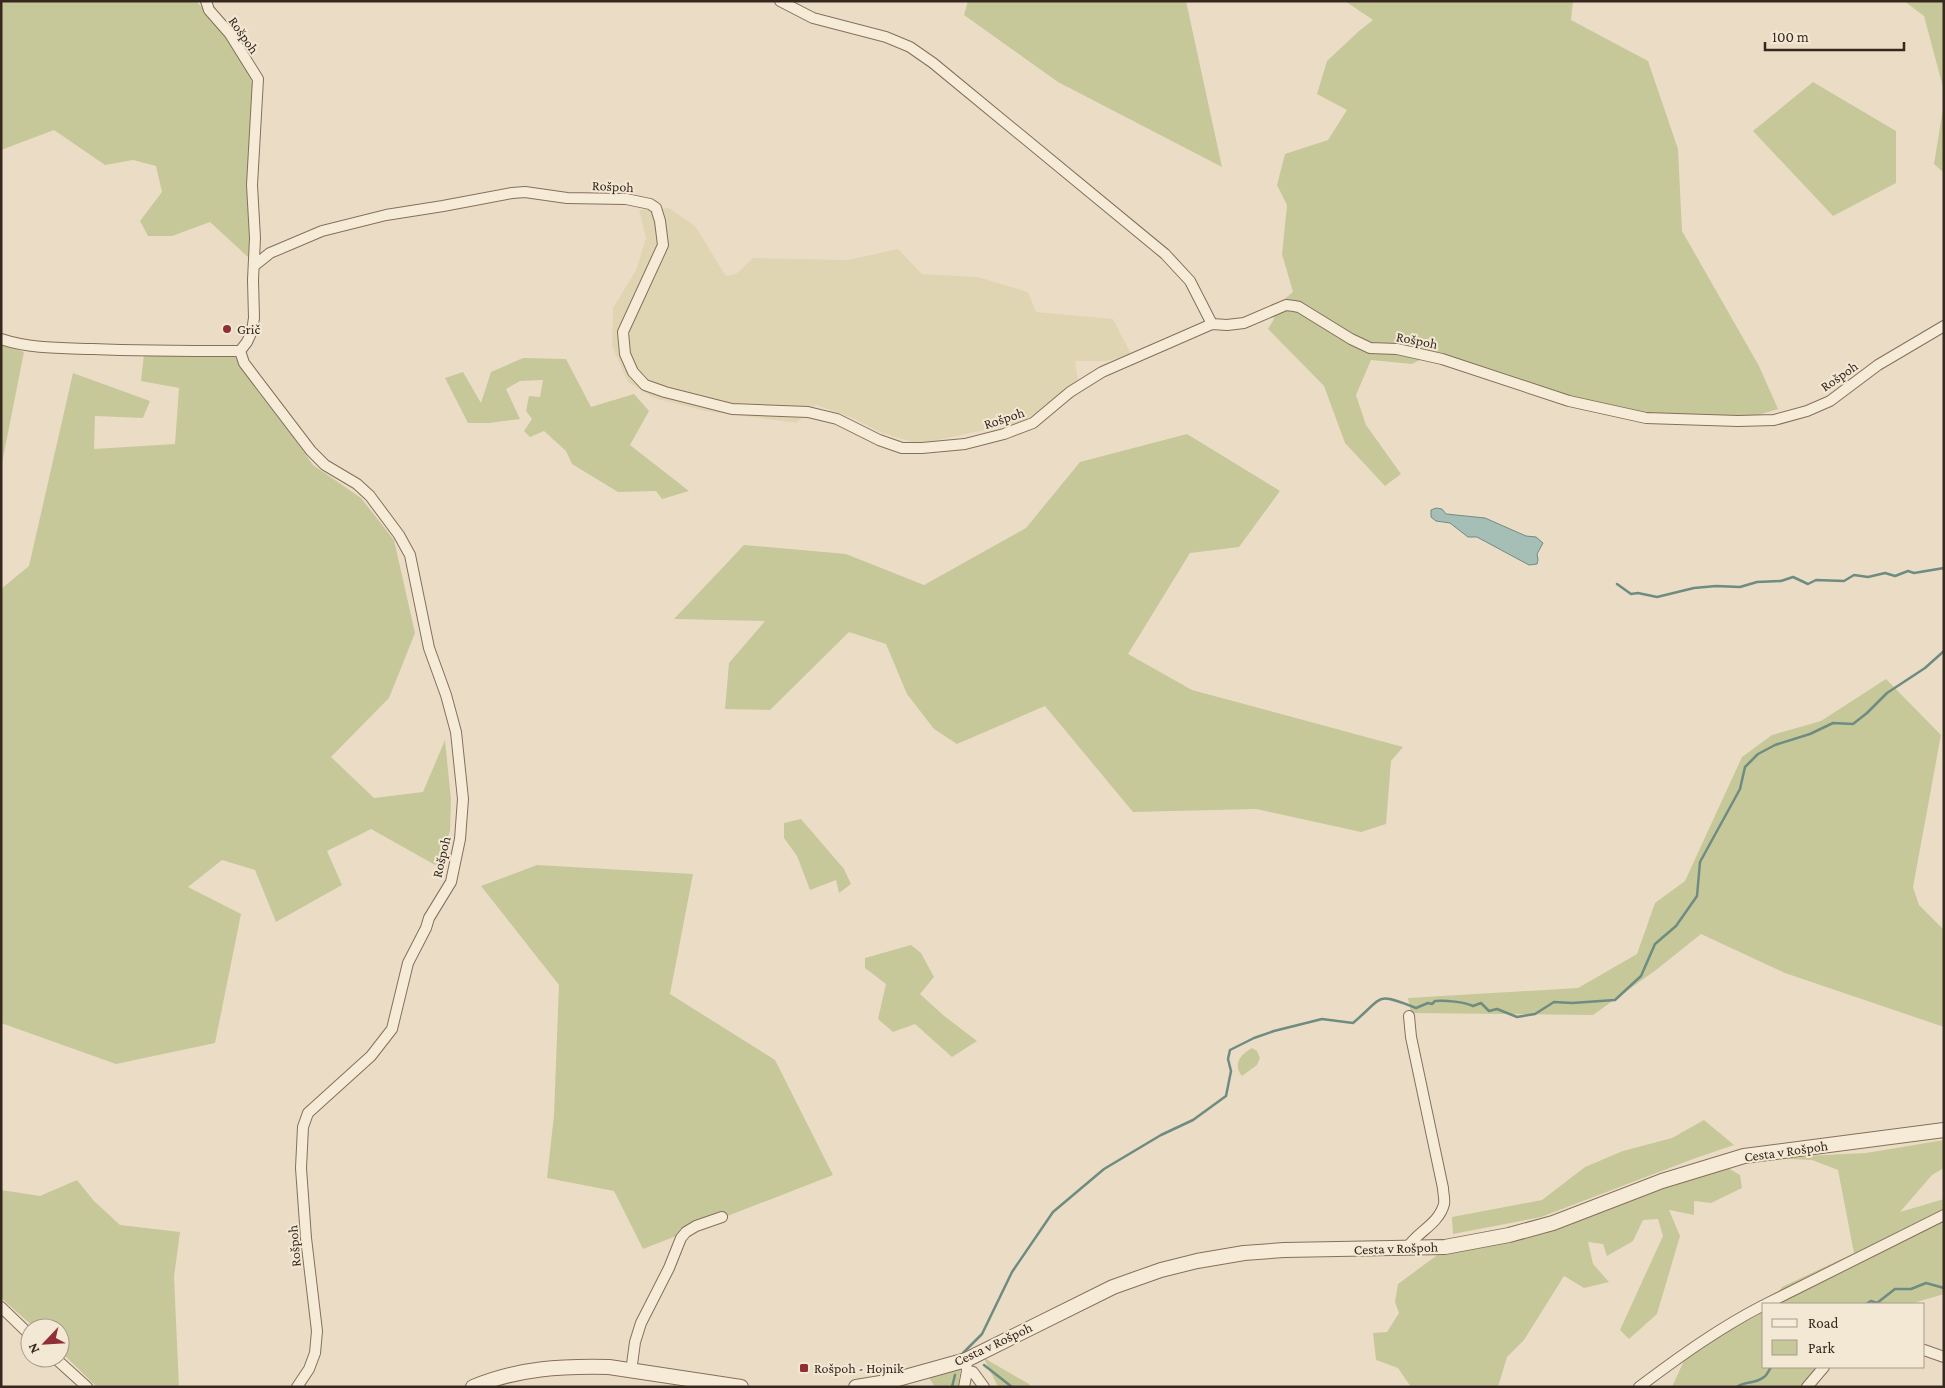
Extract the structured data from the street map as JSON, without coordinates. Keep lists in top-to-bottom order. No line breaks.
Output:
{"streets":{"street":["Rošpoh","Cesta v Rošpoh"]},"places":{"other":["Grič"],"transit":["Rošpoh - Hojnik"]},"legend":["Road","Park"],"scale_bar":"100 m","north":"bottom left"}
